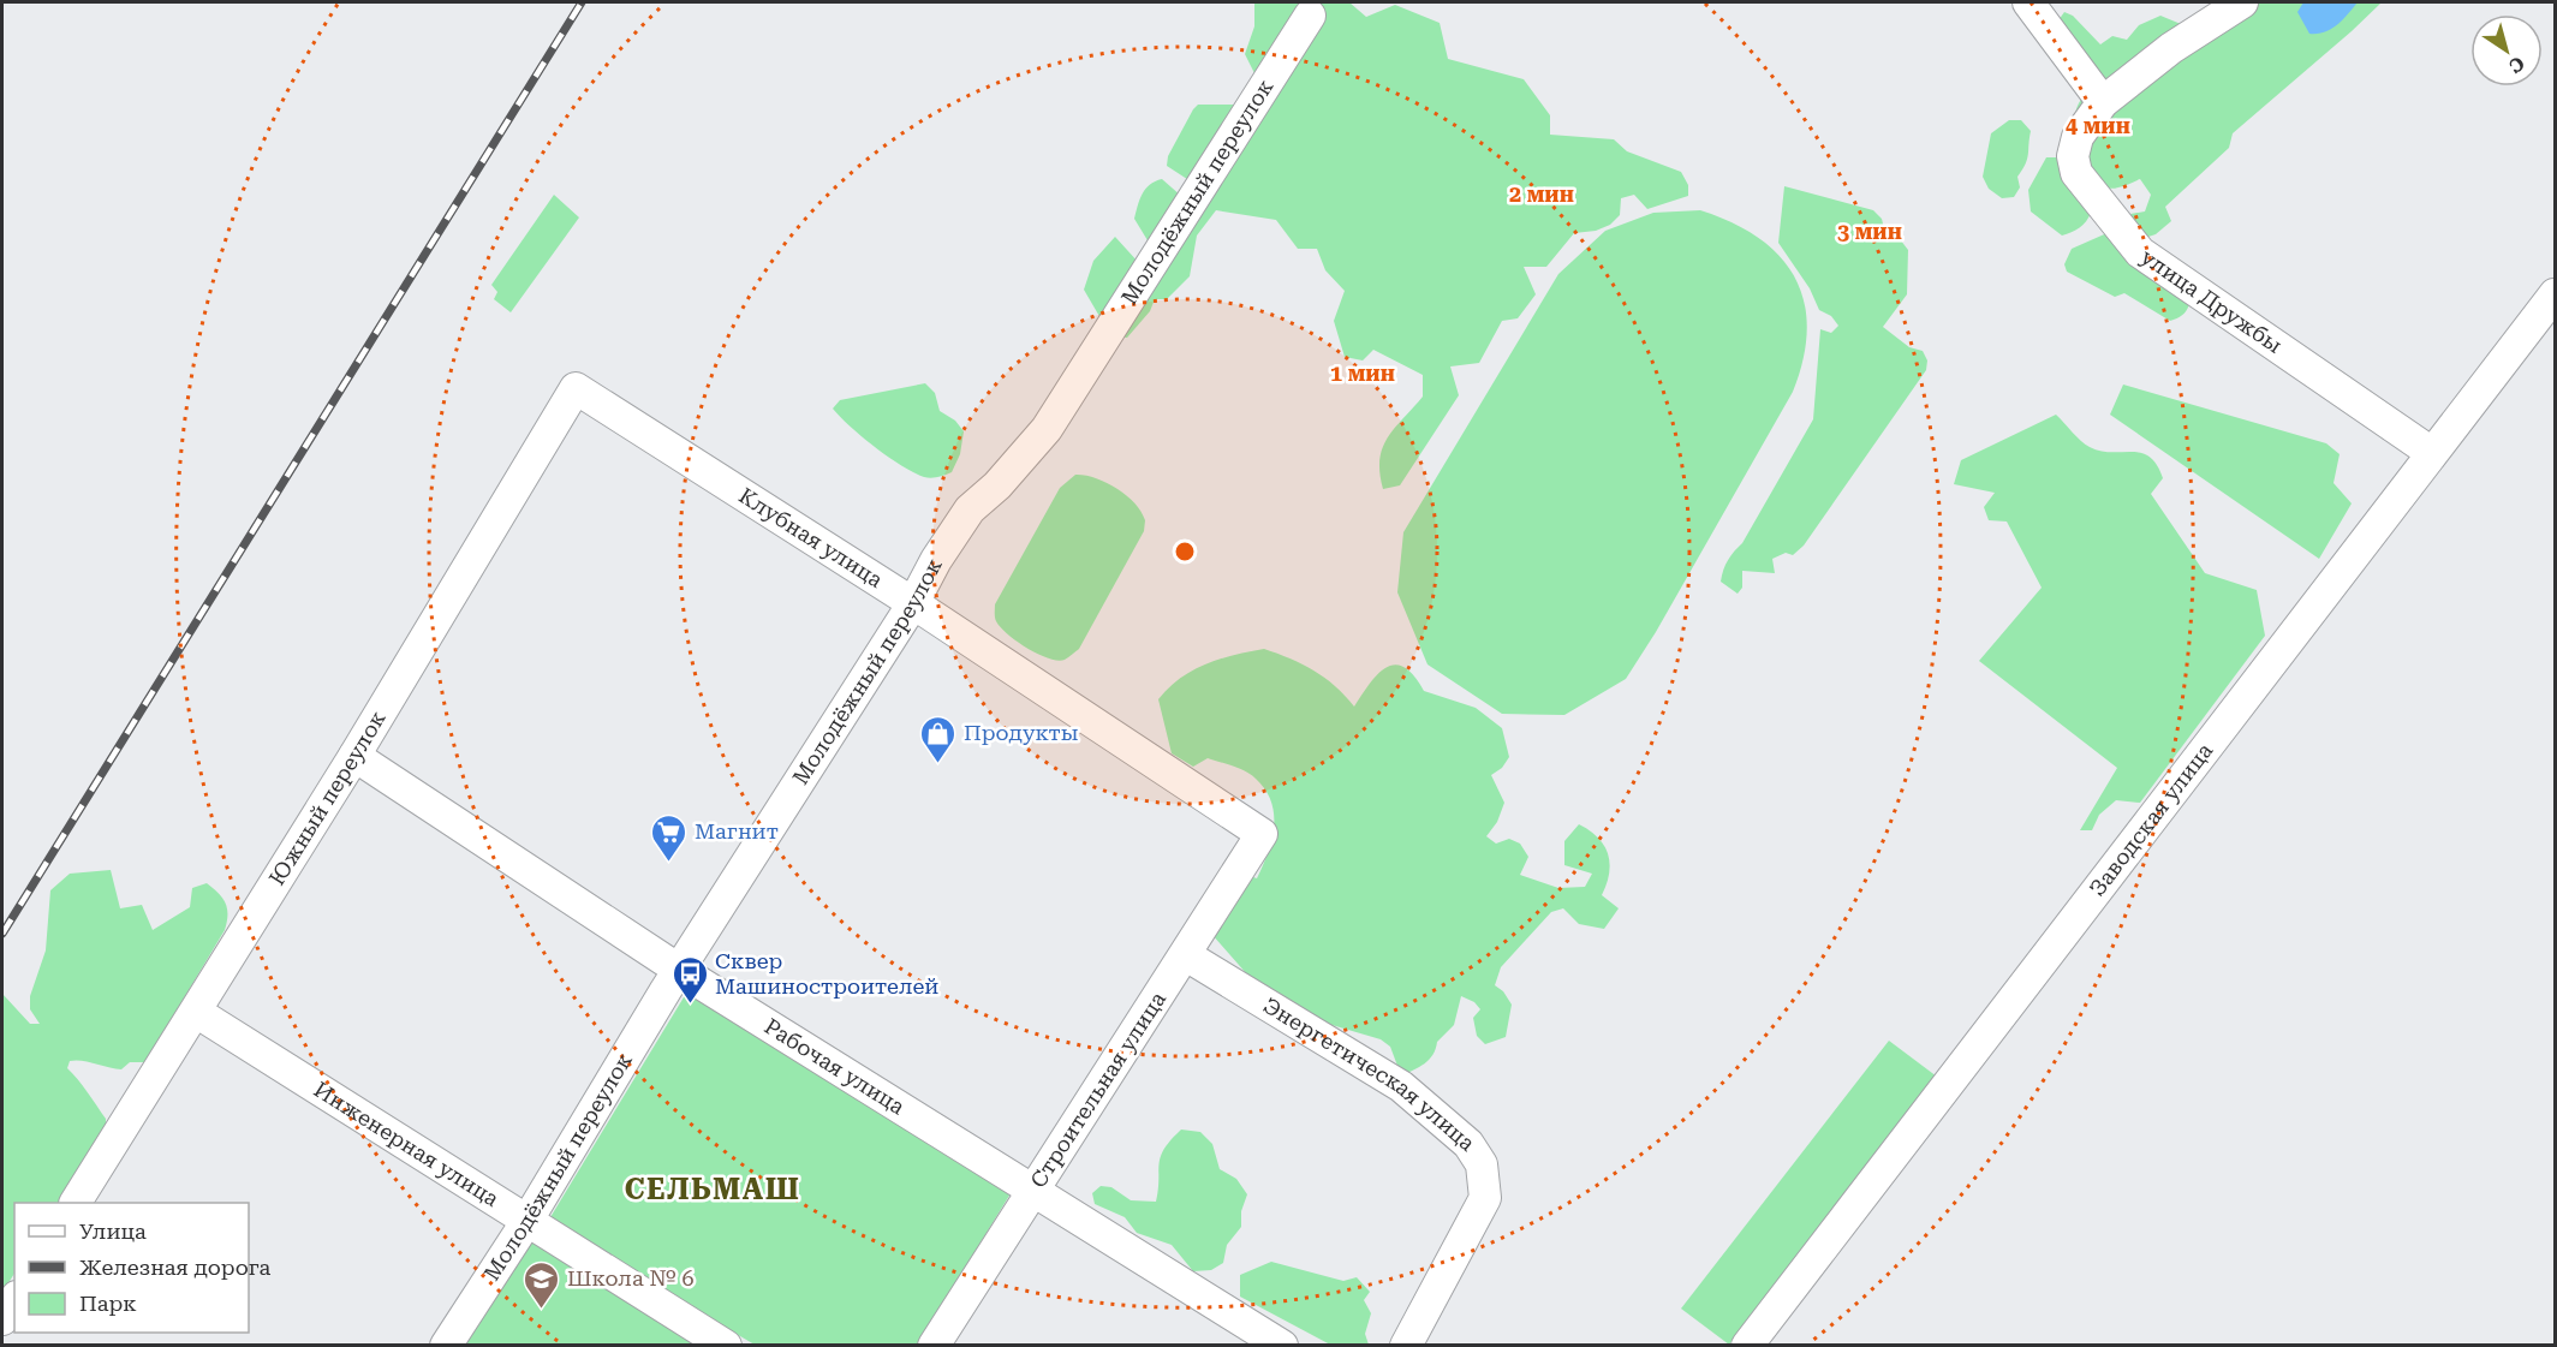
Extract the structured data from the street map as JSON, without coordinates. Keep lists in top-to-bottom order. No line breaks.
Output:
{"streets":{"street":["Молодёжный переулок","улица Дружбы","Клубная улица","Южный переулок","Заводская улица","Рабочая улица","Энергетическая улица","Строительная улица","Инженерная улица"]},"crossings":[["Молодёжный переулок","Клубная улица"],["Молодёжный переулок","Рабочая улица"],["Молодёжный переулок","Инженерная улица"],["улица Дружбы","Заводская улица"],["Клубная улица","Южный переулок"],["Клубная улица","Строительная улица"],["Южный переулок","Рабочая улица"],["Южный переулок","Инженерная улица"],["Рабочая улица","Строительная улица"],["Энергетическая улица","Строительная улица"]],"districts":["СЕЛЬМАШ"],"places":{"shop":["Продукты"],"supermarket":["Магнит"],"bus stop":["Сквер Машиностроителей"],"school or university":["Школа № 6"]},"legend":["Улица","Железная дорога","Парк"],"north":"bottom right","rings":["4 мин","2 мин","3 мин","1 мин"]}
